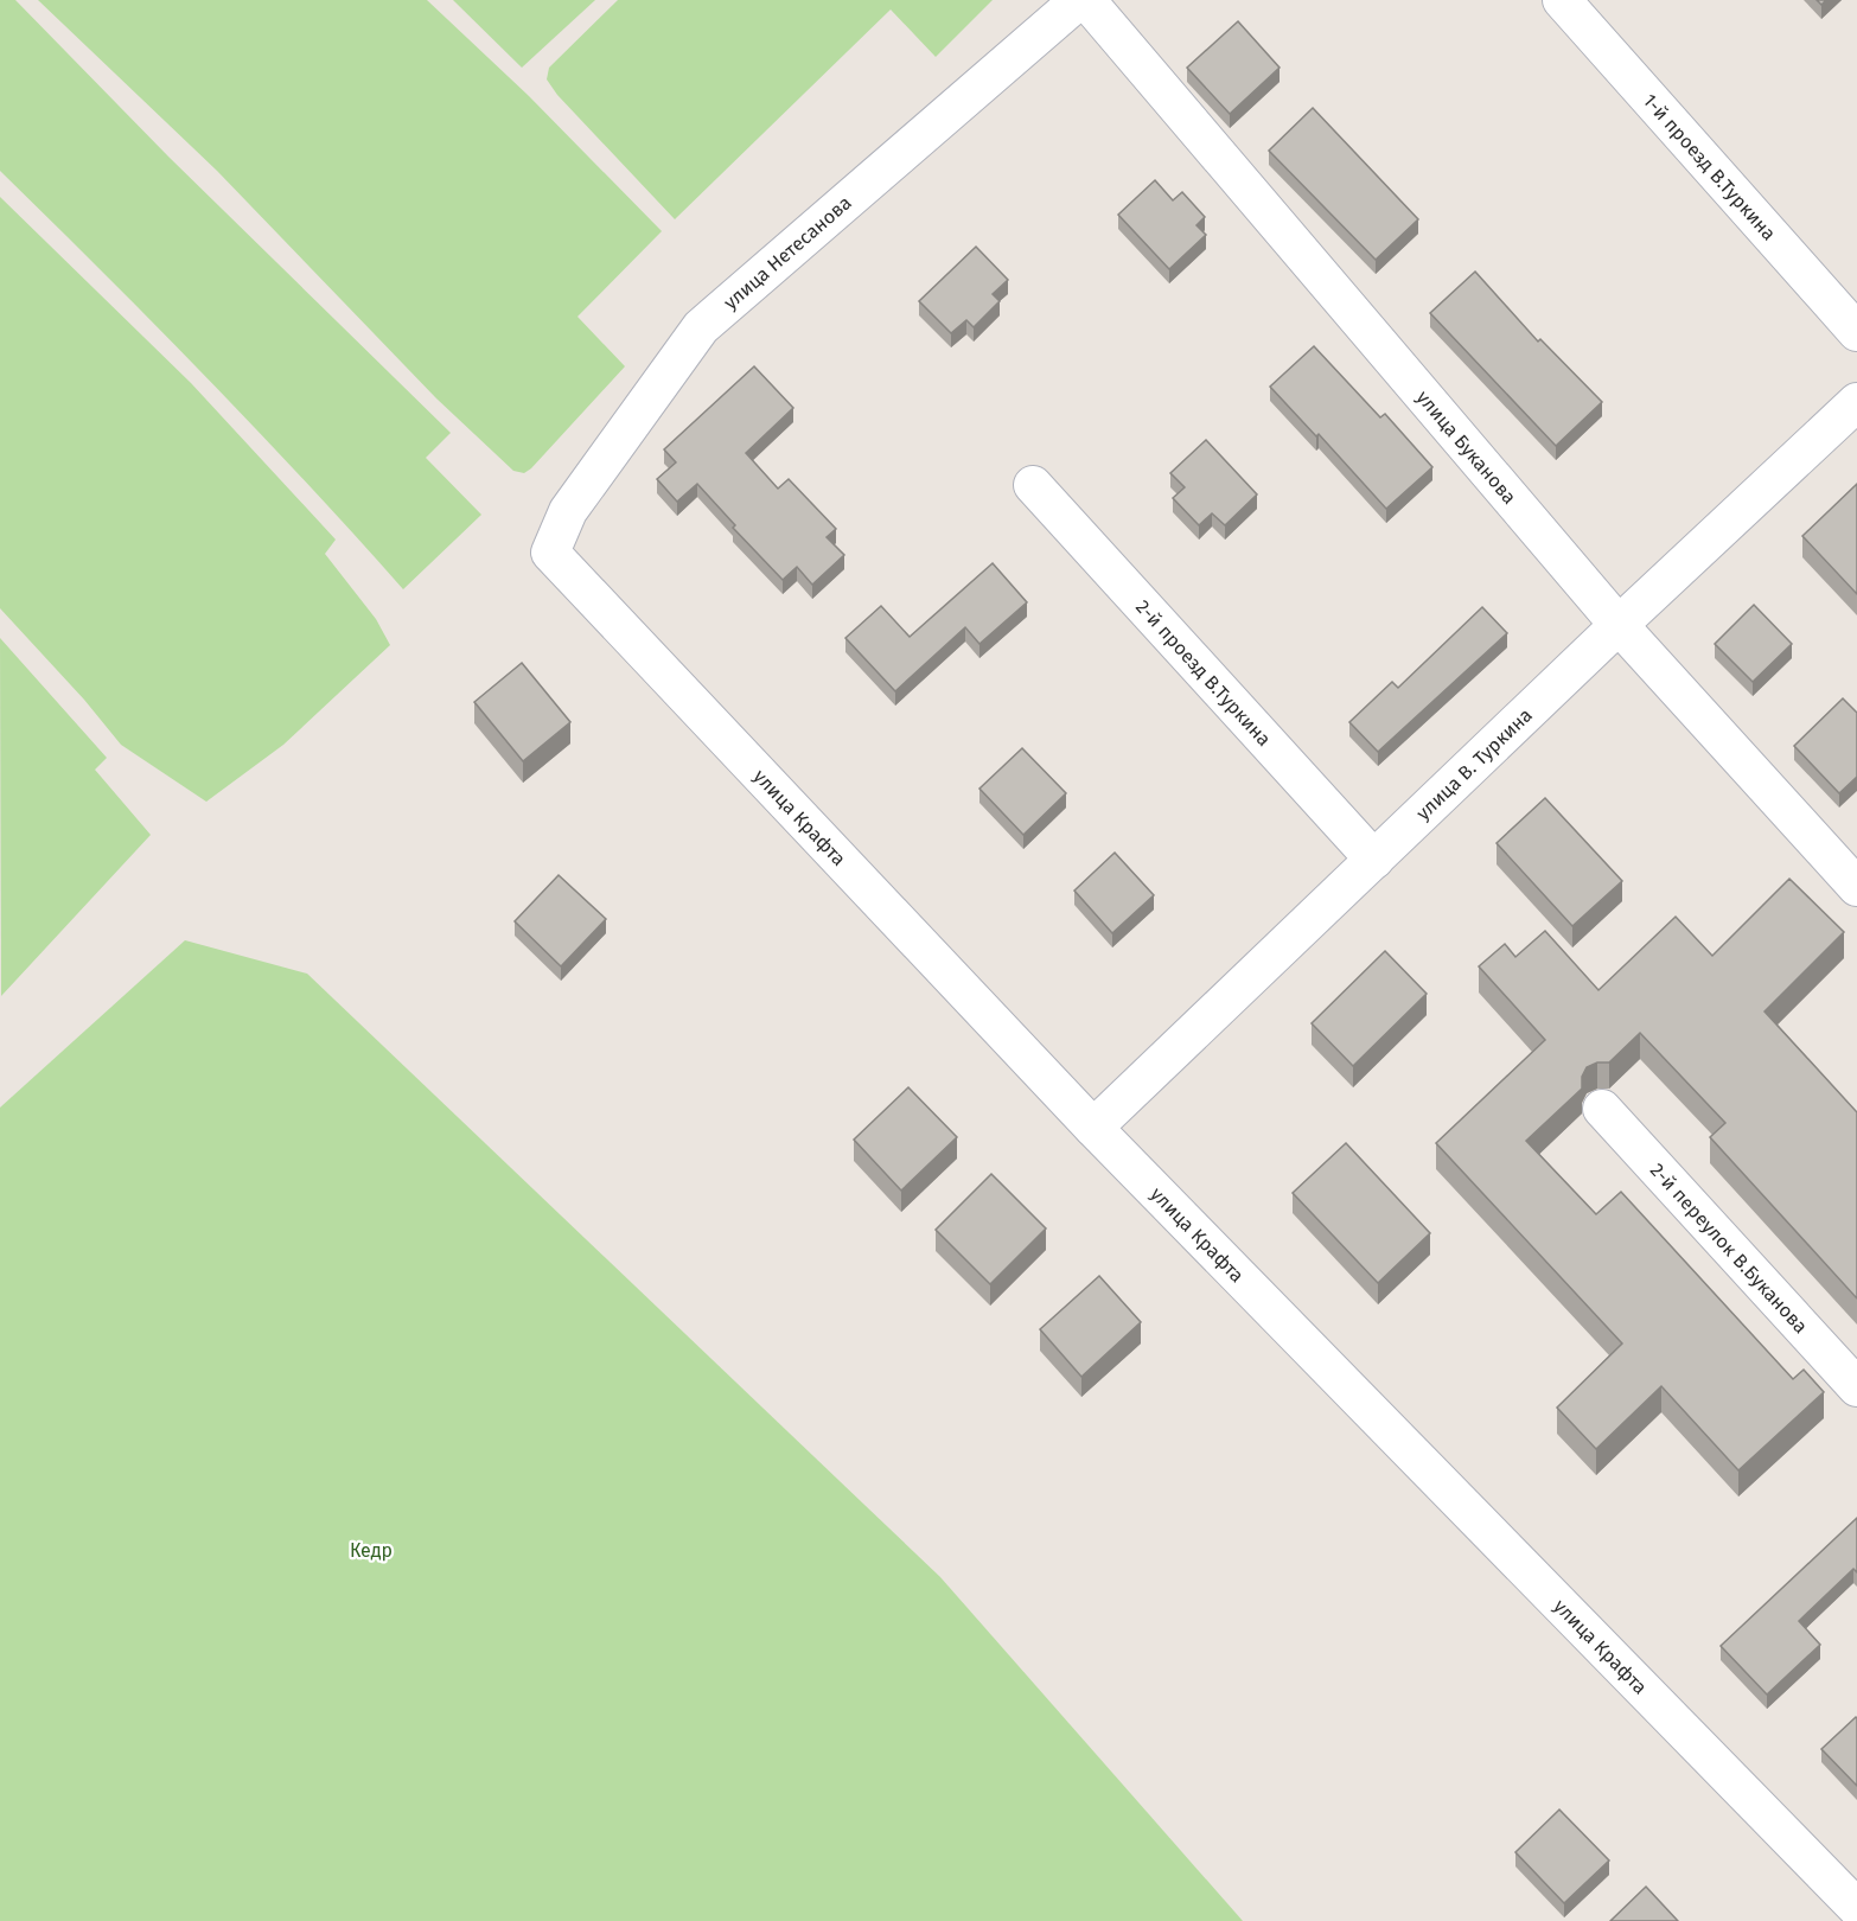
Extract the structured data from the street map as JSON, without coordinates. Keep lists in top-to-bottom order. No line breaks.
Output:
{"streets":{"street":["1-й проезд В.Туркина","улица Нетесанова","улица Буканова","2-й проезд В.Туркина","улица В. Туркина","улица Крафта","2-й переулок В.Буканова"]},"crossings":[["улица Нетесанова","улица Крафта"],["улица Буканова","улица В. Туркина"],["2-й проезд В.Туркина","улица В. Туркина"],["улица В. Туркина","улица Крафта"]],"parks":["Кедр"]}
